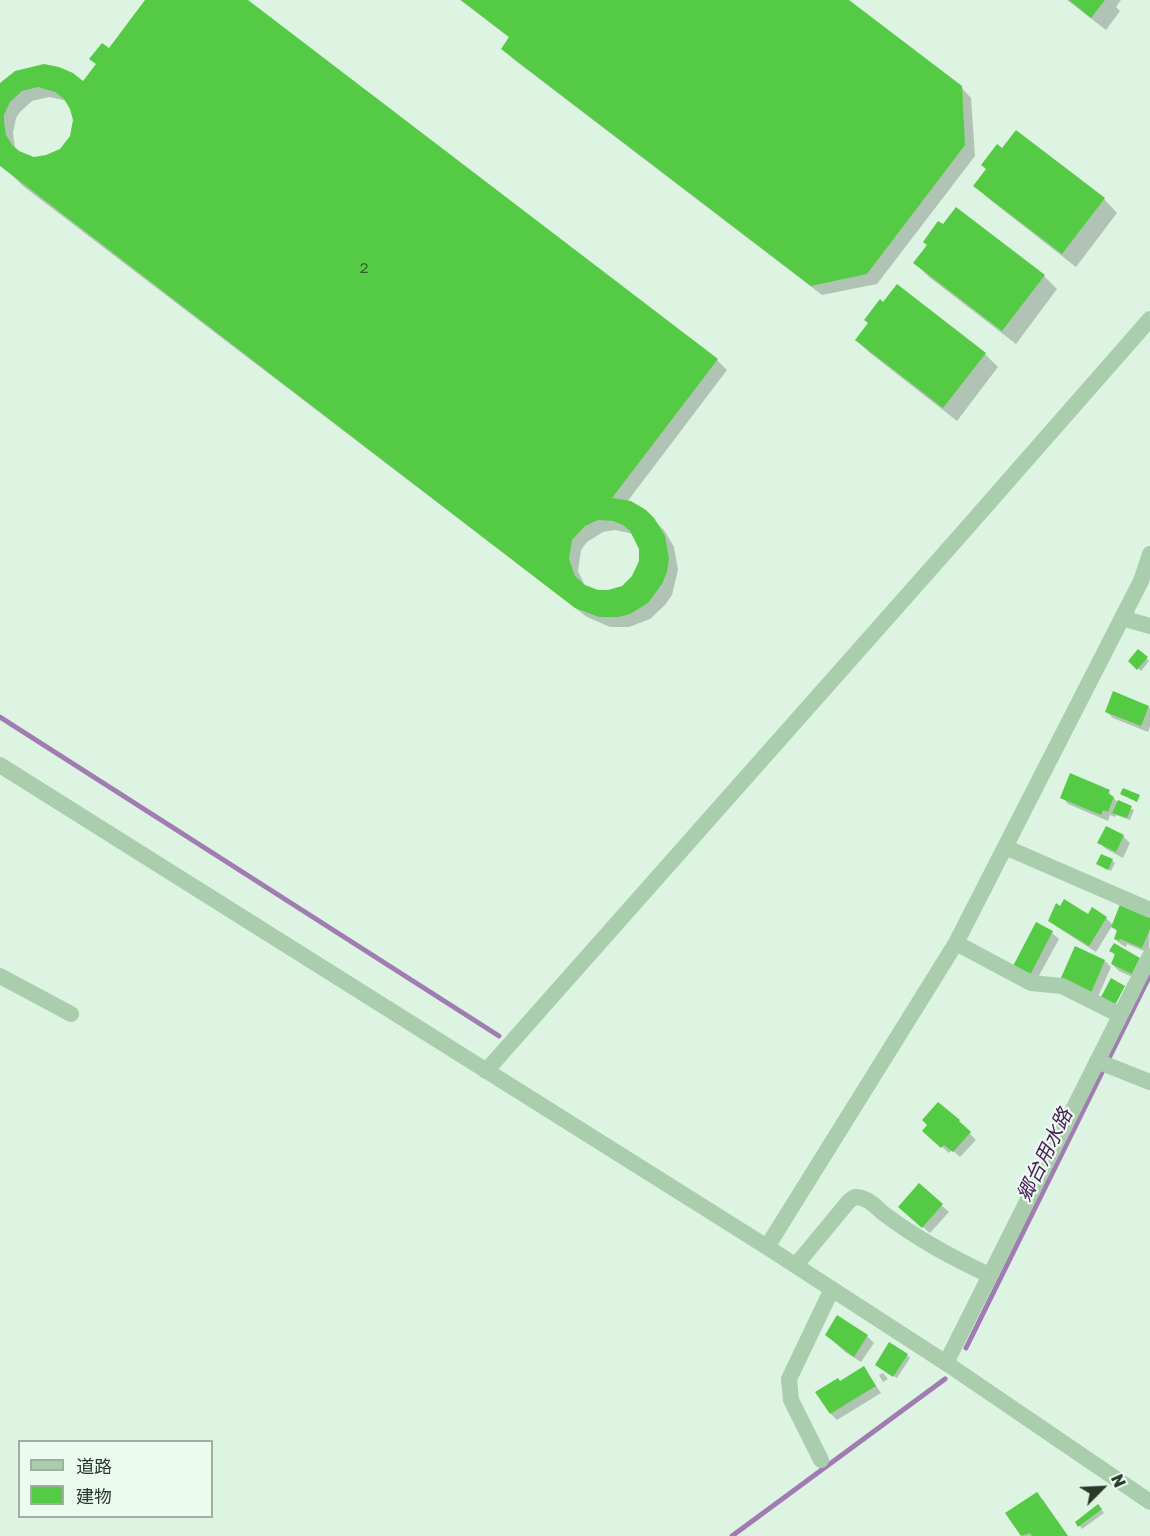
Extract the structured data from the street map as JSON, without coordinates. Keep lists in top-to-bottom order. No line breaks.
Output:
{"water":["郷台用水路"],"house_numbers":["2"],"legend":["道路","建物"],"north":"top right"}
